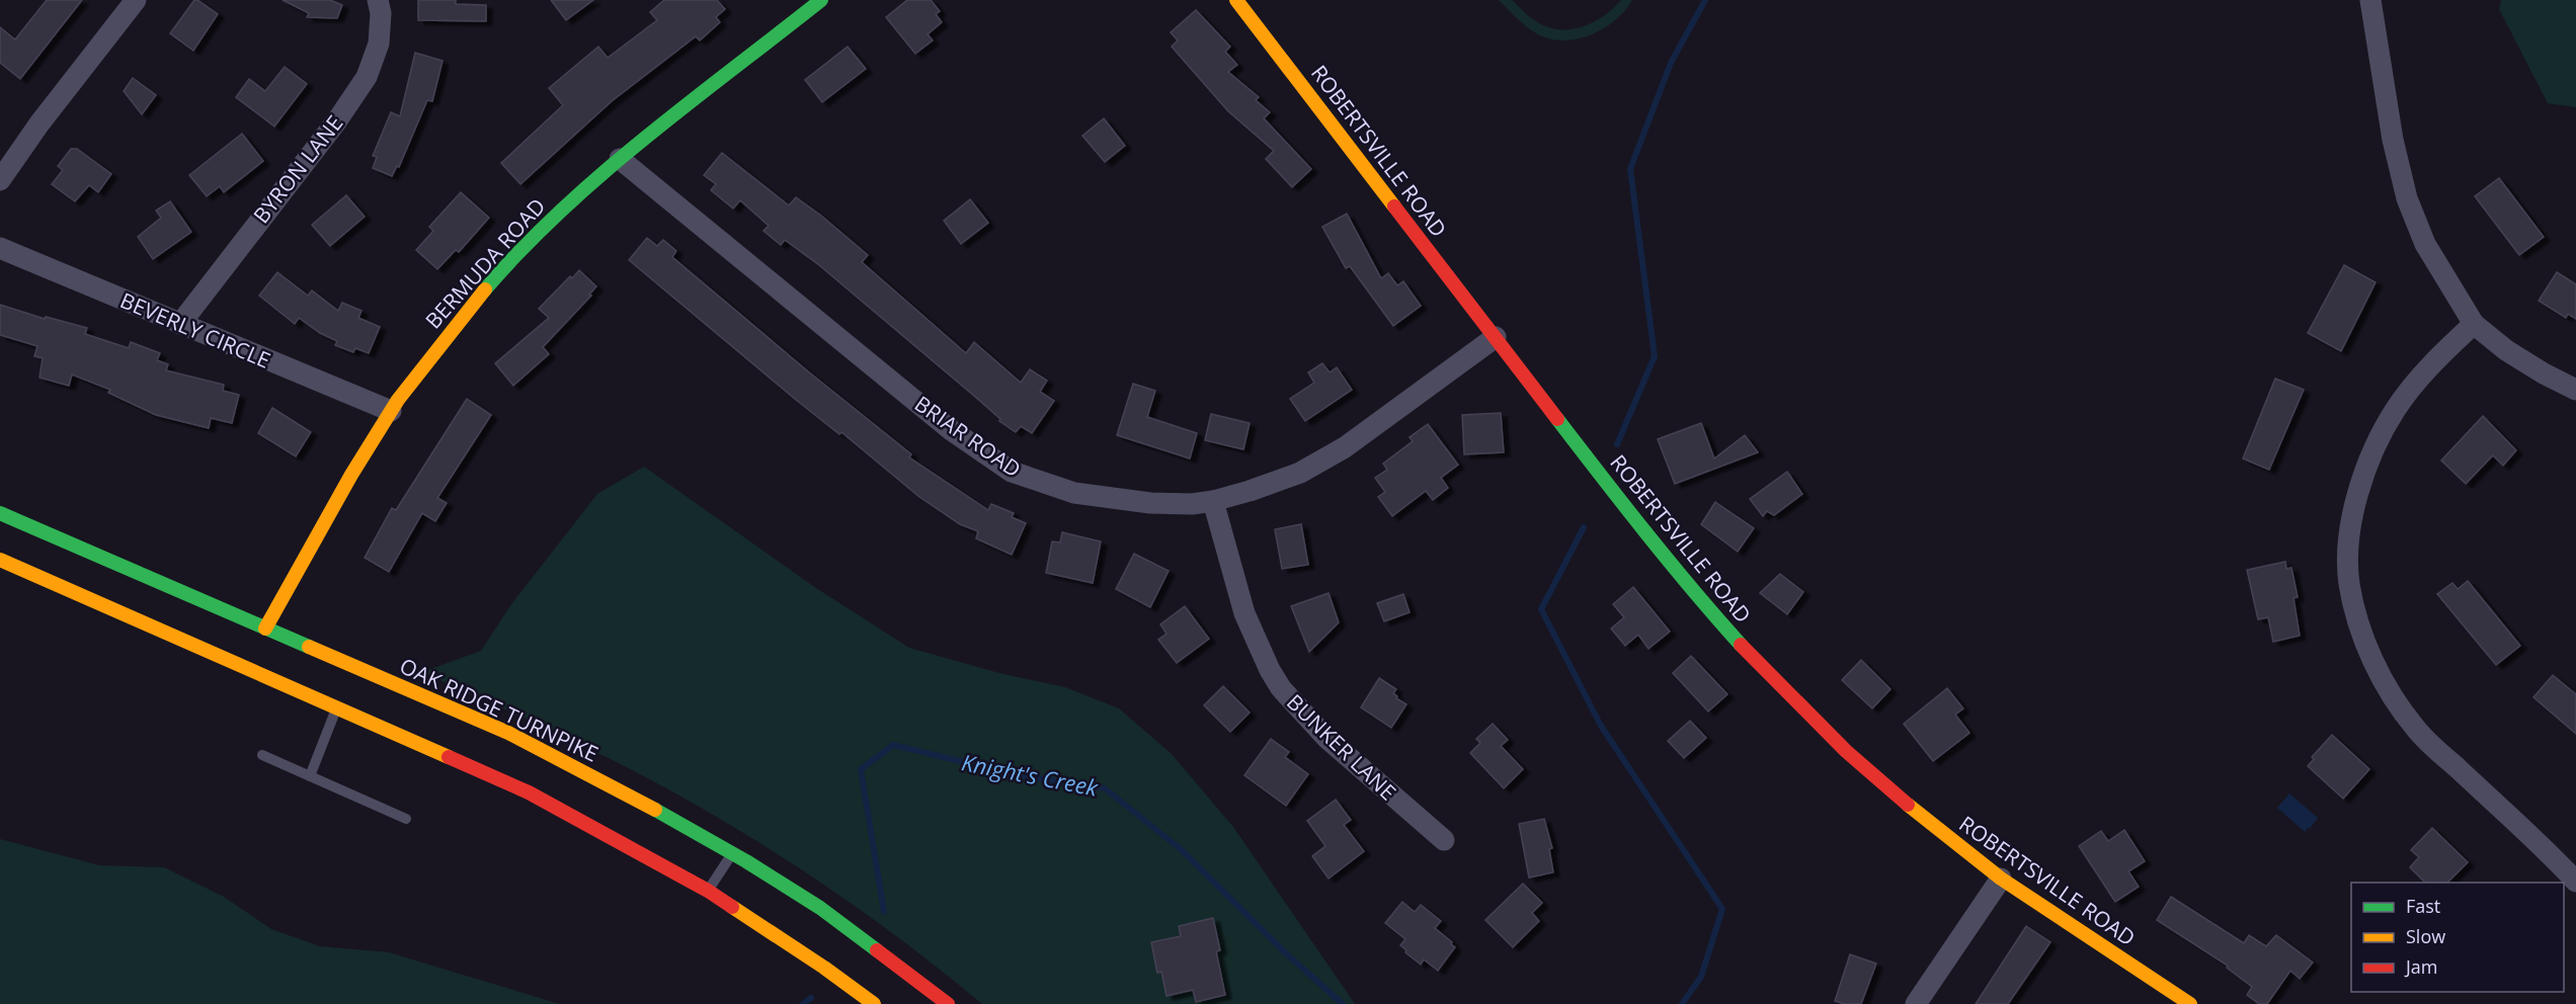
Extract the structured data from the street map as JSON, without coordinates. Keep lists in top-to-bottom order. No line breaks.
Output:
{"streets":{"main road":["ROBERTSVILLE ROAD","BERMUDA ROAD","OAK RIDGE TURNPIKE"],"street":["BYRON LANE","BEVERLY CIRCLE","BRIAR ROAD","BUNKER LANE"]},"crossings":[["ROBERTSVILLE ROAD","BRIAR ROAD"],["BYRON LANE","BEVERLY CIRCLE"],["BERMUDA ROAD","BEVERLY CIRCLE"],["BERMUDA ROAD","BRIAR ROAD"],["BERMUDA ROAD","OAK RIDGE TURNPIKE"],["BRIAR ROAD","BUNKER LANE"]],"water":["Knight's Creek"],"legend":["Fast","Slow","Jam"]}
